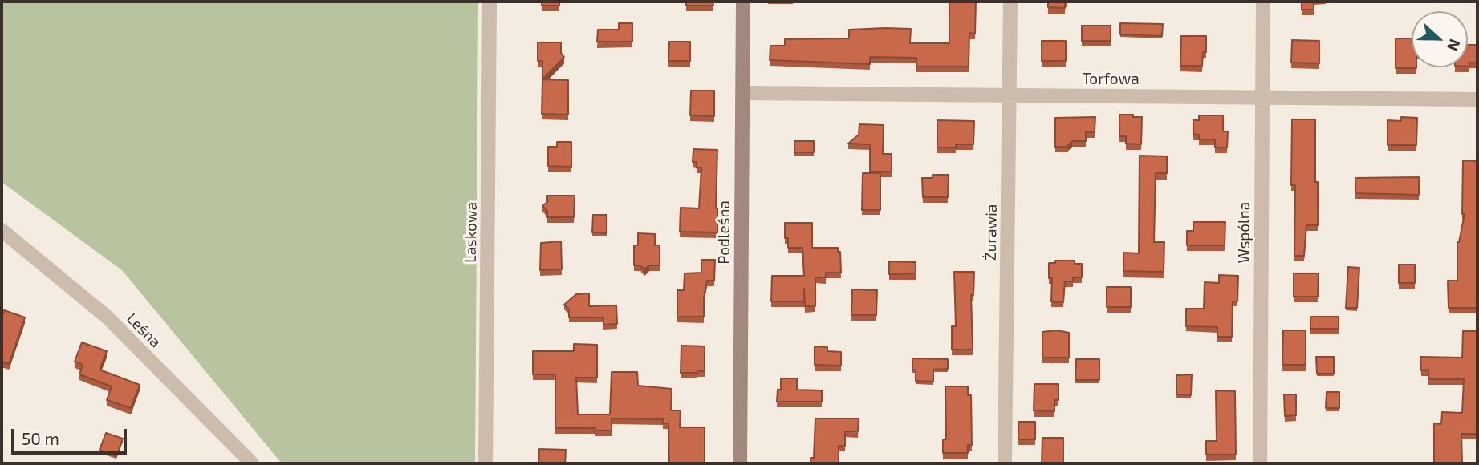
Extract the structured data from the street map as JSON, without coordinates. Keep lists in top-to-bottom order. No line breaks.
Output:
{"streets":{"street":["Torfowa","Laskowa","Podleśna","Żurawia","Wspólna","Leśna"]},"crossings":[["Torfowa","Podleśna"],["Torfowa","Żurawia"],["Torfowa","Wspólna"]],"scale_bar":"50 m","north":"right"}
